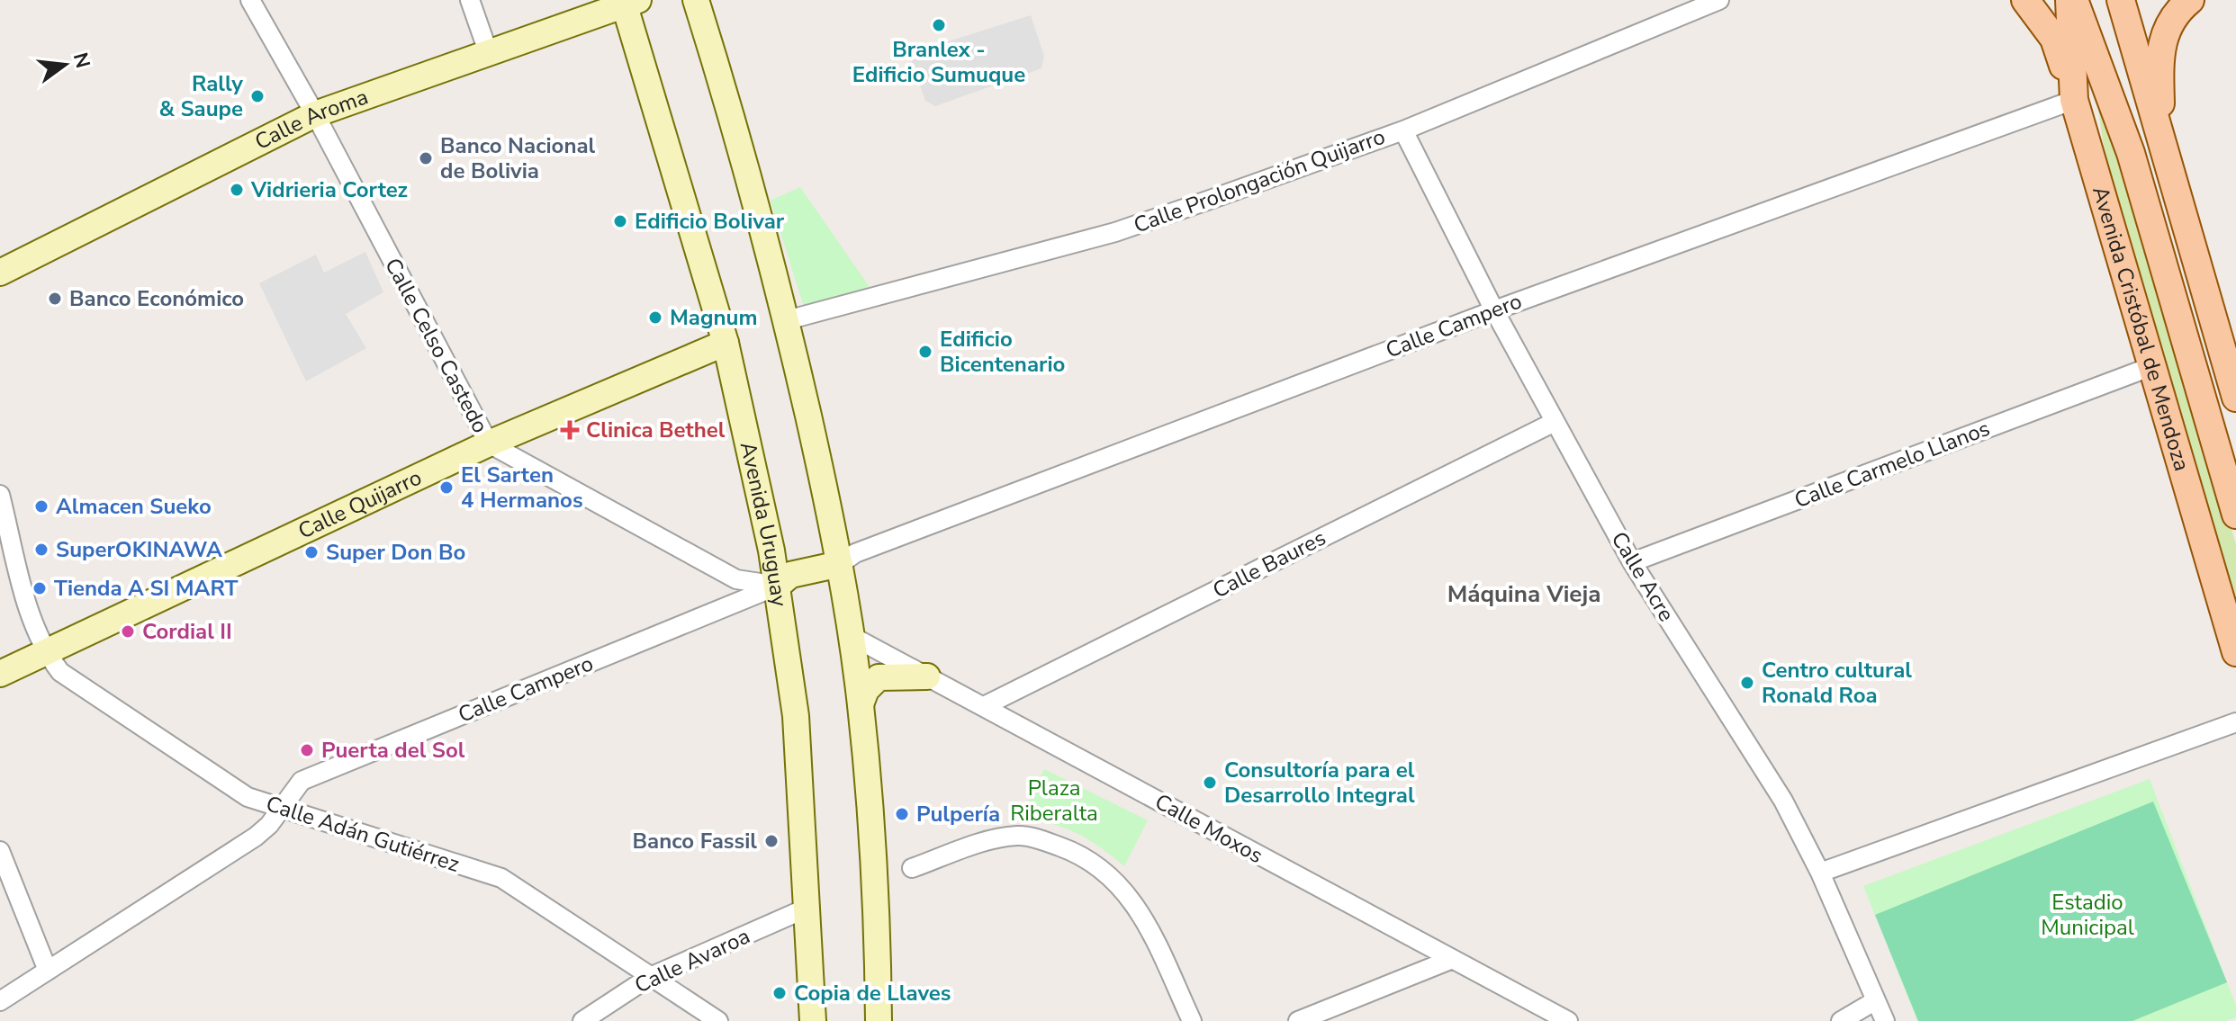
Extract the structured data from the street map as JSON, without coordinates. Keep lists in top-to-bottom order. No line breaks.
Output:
{"streets":{"main road":["Calle Aroma","Avenida Cristóbal de Mendoza","Calle Quijarro","Avenida Uruguay"],"street":["Calle Prolongación Quijarro","Calle Campero","Calle Celso Castedo","Calle Carmelo Llanos","Calle Baures","Calle Acre","Calle Moxos","Calle Adán Gutiérrez","Calle Avaroa"]},"crossings":[["Calle Aroma","Calle Celso Castedo"],["Calle Aroma","Avenida Uruguay"],["Calle Prolongación Quijarro","Calle Acre"],["Calle Campero","Avenida Cristóbal de Mendoza"],["Calle Campero","Calle Celso Castedo"],["Calle Campero","Avenida Uruguay"],["Calle Campero","Calle Acre"],["Calle Campero","Calle Adán Gutiérrez"],["Avenida Cristóbal de Mendoza","Calle Carmelo Llanos"],["Calle Celso Castedo","Calle Quijarro"],["Calle Celso Castedo","Avenida Uruguay"],["Calle Carmelo Llanos","Calle Acre"],["Calle Quijarro","Avenida Uruguay"],["Calle Quijarro","Calle Adán Gutiérrez"],["Avenida Uruguay","Calle Avaroa"],["Calle Baures","Calle Acre"],["Calle Baures","Calle Moxos"],["Calle Adán Gutiérrez","Calle Avaroa"]],"districts":["Máquina Vieja"],"parks":["Plaza Riberalta","Estadio Municipal"],"places":{"other":["Branlex - Edificio Sumuque","Rally & Saupe","Banco Nacional de Bolivia","Vidrieria Cortez","Edificio Bolivar","Banco Económico","Magnum","Edificio Bicentenario","El Sarten 4 Hermanos","Almacen Sueko","SuperOKINAWA","Super Don Bo","Tienda A SI MART","Cordial II","Centro cultural Ronald Roa","Puerta del Sol","Consultoría para el Desarrollo Integral","Pulpería","Banco Fassil","Copia de Llaves"],"health":["Clinica Bethel"]},"north":"right"}
